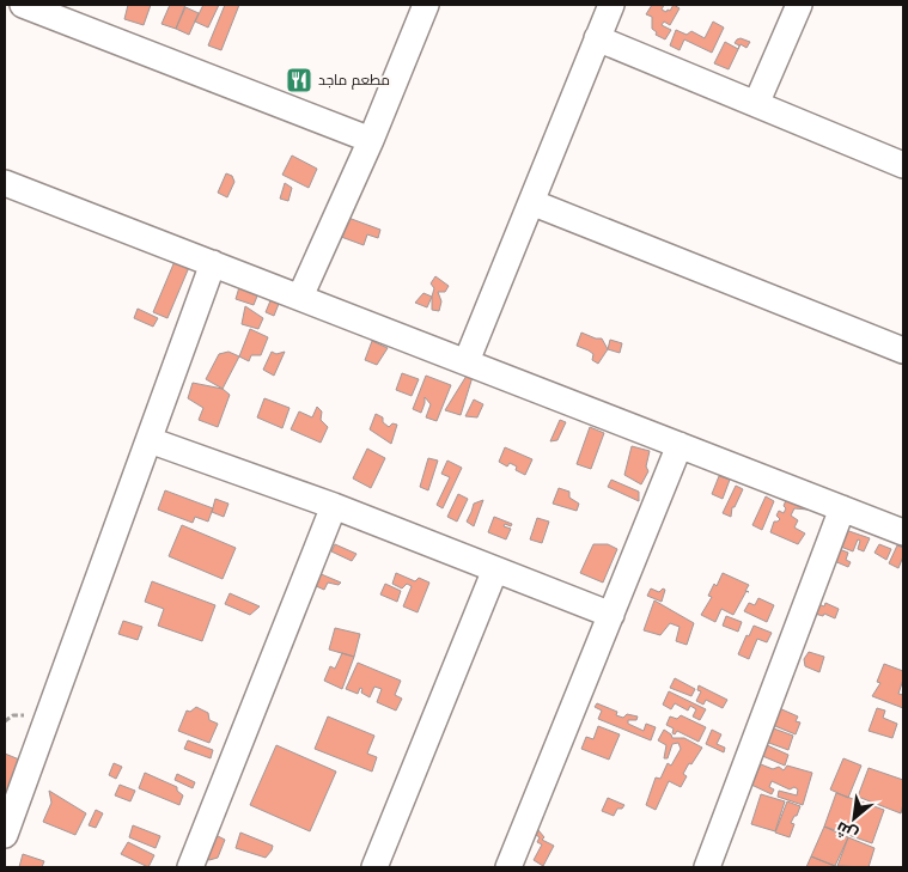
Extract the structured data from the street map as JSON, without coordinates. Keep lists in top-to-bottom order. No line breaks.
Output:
{"places":{"restaurant":["مطعم ماجد"]},"north":"bottom left"}
